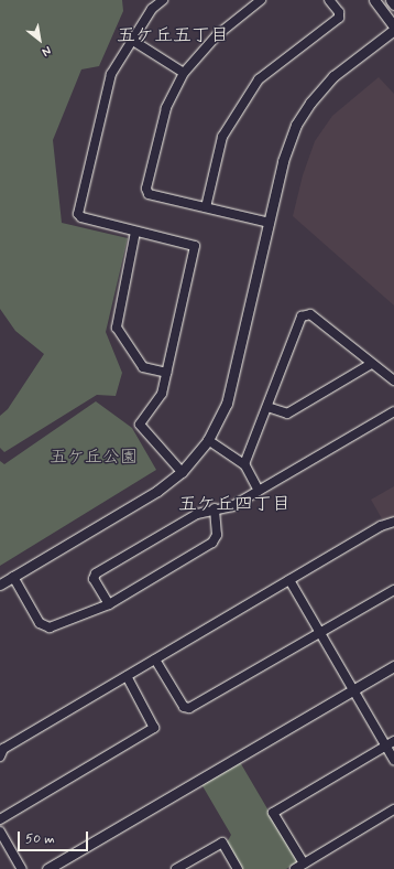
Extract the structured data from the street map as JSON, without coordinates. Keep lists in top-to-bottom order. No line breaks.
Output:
{"districts":["五ケ丘五丁目","五ケ丘四丁目"],"parks":["五ケ丘公園"],"scale_bar":"50 m","north":"bottom right"}
